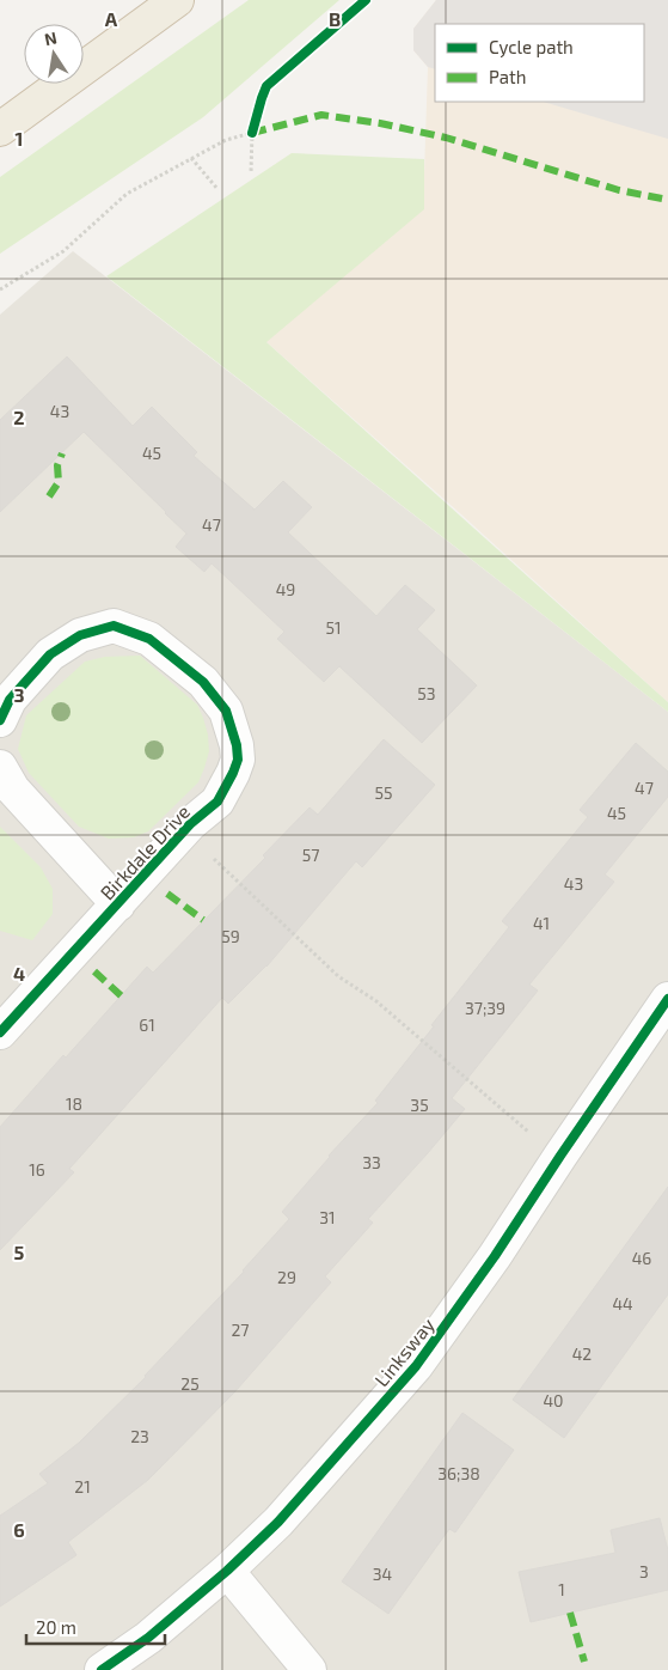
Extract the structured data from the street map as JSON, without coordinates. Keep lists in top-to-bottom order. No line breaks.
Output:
{"streets":{"street":["Birkdale Drive","Linksway"]},"house_numbers":["43","45","47","49","51","53","47","55","45","57","43","41","59","37;39","61","18","35","33","16","31","46","29","44","27","42","25","40","23","36;38","21","3","34","1"],"legend":["Cycle path","Path"],"scale_bar":"20 m","north":"top","grid":{"columns":["A","B"],"rows":["1","2","3","4","5","6"]}}
